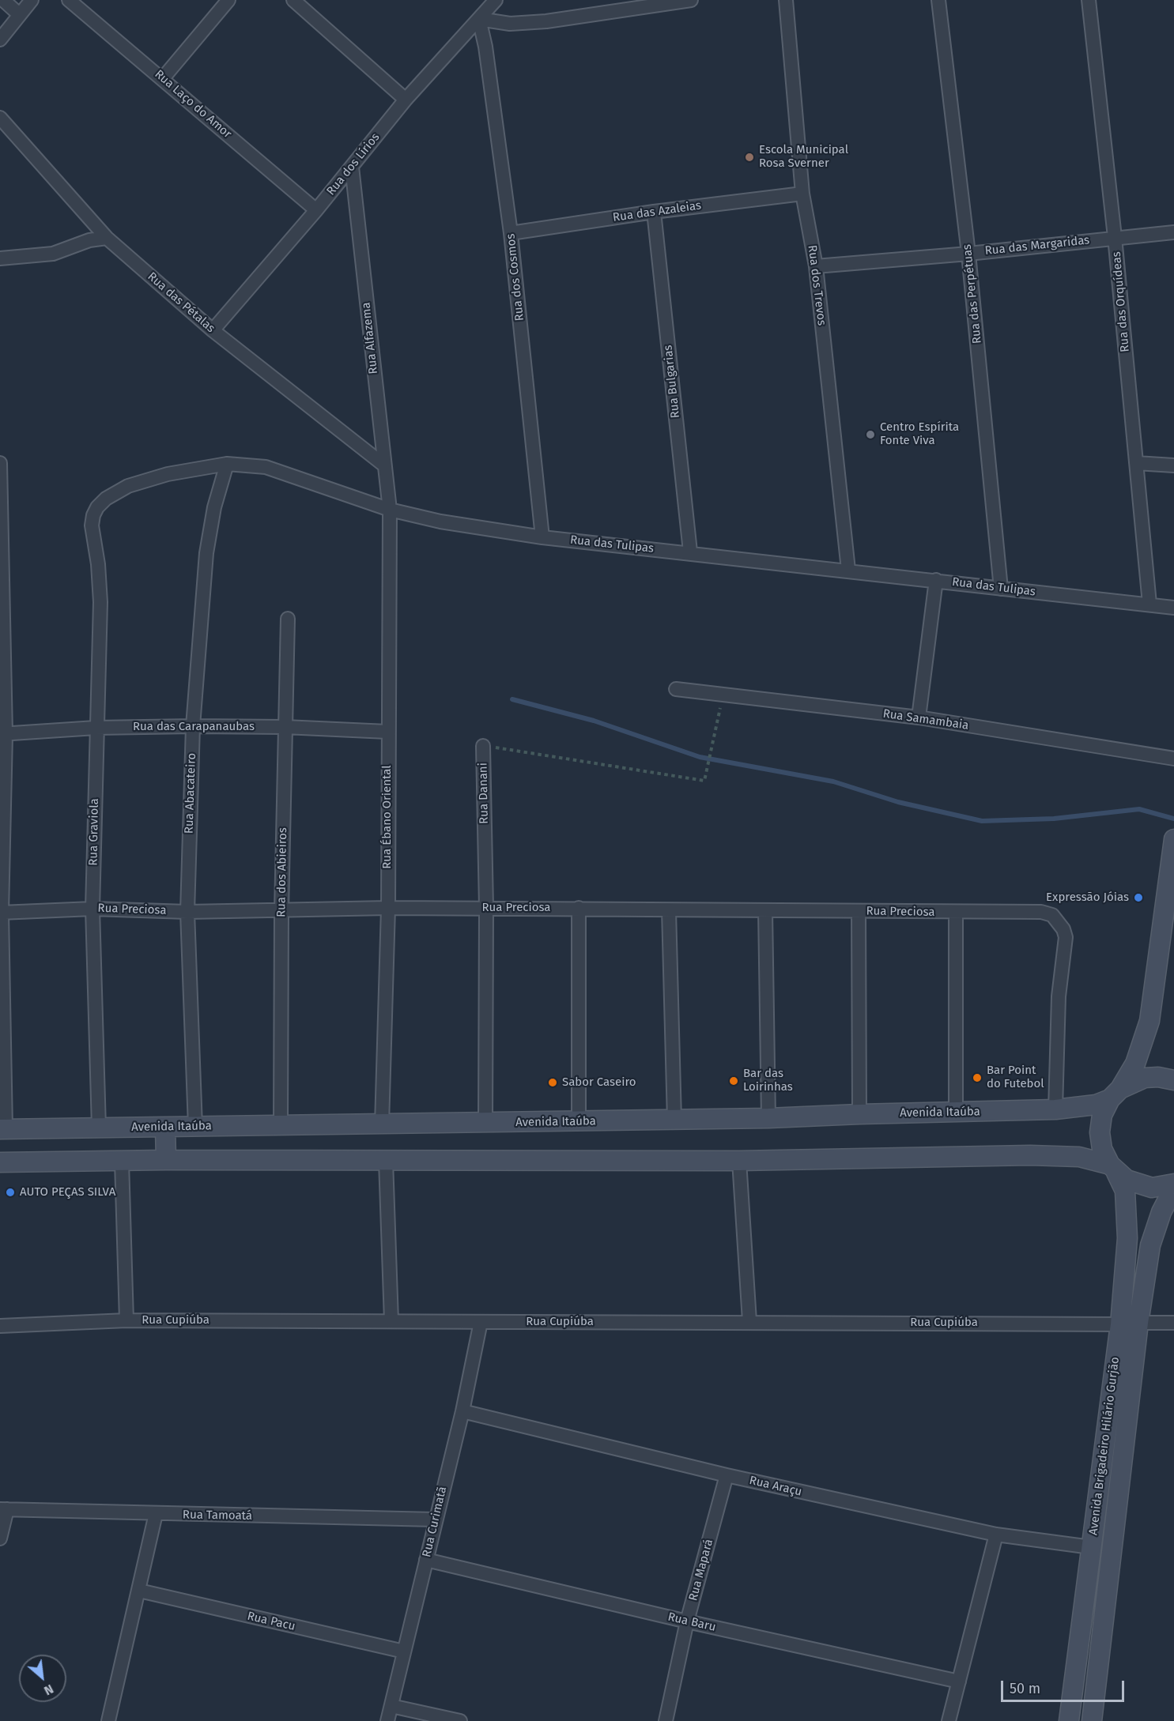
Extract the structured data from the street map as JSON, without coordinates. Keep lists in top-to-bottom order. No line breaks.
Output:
{"streets":{"street":["Rua Laço do Amor","Rua dos Lírios","Rua das Azaleias","Rua das Margaridas","Rua dos Cosmos","Rua dos Trevos","Rua das Perpétuas","Rua das Orquídeas","Rua das Pétalas","Rua Alfazema","Rua Bulgarias","Rua das Tulipas","Rua Samambaia","Rua das Carapanaubas","Rua Abacateiro","Rua Danani","Rua Ébano Oriental","Rua Graviola","Rua dos Abieiros","Rua Preciosa","Avenida Itaúba","Rua Cupiúba","Avenida Brigadeiro Hilário Gurjão","Rua Araçu","Rua Tamoatá","Rua Curimatã","Rua Mapará","Rua Pacu","Rua Baru"]},"crossings":[["Rua Laço do Amor","Rua dos Lírios"],["Rua dos Lírios","Rua dos Cosmos"],["Rua dos Lírios","Rua das Pétalas"],["Rua dos Lírios","Rua Alfazema"],["Rua das Azaleias","Rua dos Cosmos"],["Rua das Azaleias","Rua dos Trevos"],["Rua das Azaleias","Rua Bulgarias"],["Rua das Margaridas","Rua dos Trevos"],["Rua das Margaridas","Rua das Perpétuas"],["Rua das Margaridas","Rua das Orquídeas"],["Rua dos Cosmos","Rua das Tulipas"],["Rua dos Trevos","Rua das Tulipas"],["Rua das Perpétuas","Rua das Tulipas"],["Rua das Orquídeas","Rua das Tulipas"],["Rua das Pétalas","Rua Alfazema"],["Rua Alfazema","Rua das Tulipas"],["Rua Alfazema","Rua Ébano Oriental"],["Rua Bulgarias","Rua das Tulipas"],["Rua das Tulipas","Rua Abacateiro"],["Rua das Tulipas","Rua Ébano Oriental"],["Rua das Tulipas","Rua Graviola"],["Rua Samambaia","Rua Danani"],["Rua das Carapanaubas","Rua Abacateiro"],["Rua das Carapanaubas","Rua Ébano Oriental"],["Rua das Carapanaubas","Rua Graviola"],["Rua das Carapanaubas","Rua dos Abieiros"],["Rua Abacateiro","Rua Preciosa"],["Rua Abacateiro","Avenida Itaúba"],["Rua Danani","Rua Preciosa"],["Rua Danani","Avenida Itaúba"],["Rua Ébano Oriental","Rua Preciosa"],["Rua Ébano Oriental","Avenida Itaúba"],["Rua Graviola","Rua Preciosa"],["Rua Graviola","Avenida Itaúba"],["Rua dos Abieiros","Rua Preciosa"],["Rua dos Abieiros","Avenida Itaúba"],["Rua Preciosa","Avenida Itaúba"],["Avenida Itaúba","Avenida Brigadeiro Hilário Gurjão"],["Rua Cupiúba","Avenida Brigadeiro Hilário Gurjão"],["Rua Cupiúba","Rua Curimatã"],["Avenida Brigadeiro Hilário Gurjão","Rua Araçu"],["Rua Araçu","Rua Curimatã"],["Rua Araçu","Rua Mapará"],["Rua Tamoatá","Rua Curimatã"],["Rua Curimatã","Rua Pacu"],["Rua Curimatã","Rua Baru"],["Rua Mapará","Rua Baru"]],"places":["Escola Municipal Rosa Sverner","Centro Espírita Fonte Viva","Expressão Jóias","Bar Point do Futebol","Bar das Loirinhas","Sabor Caseiro","AUTO PEÇAS SILVA"],"scale_bar":"50 m","north":"bottom right"}
